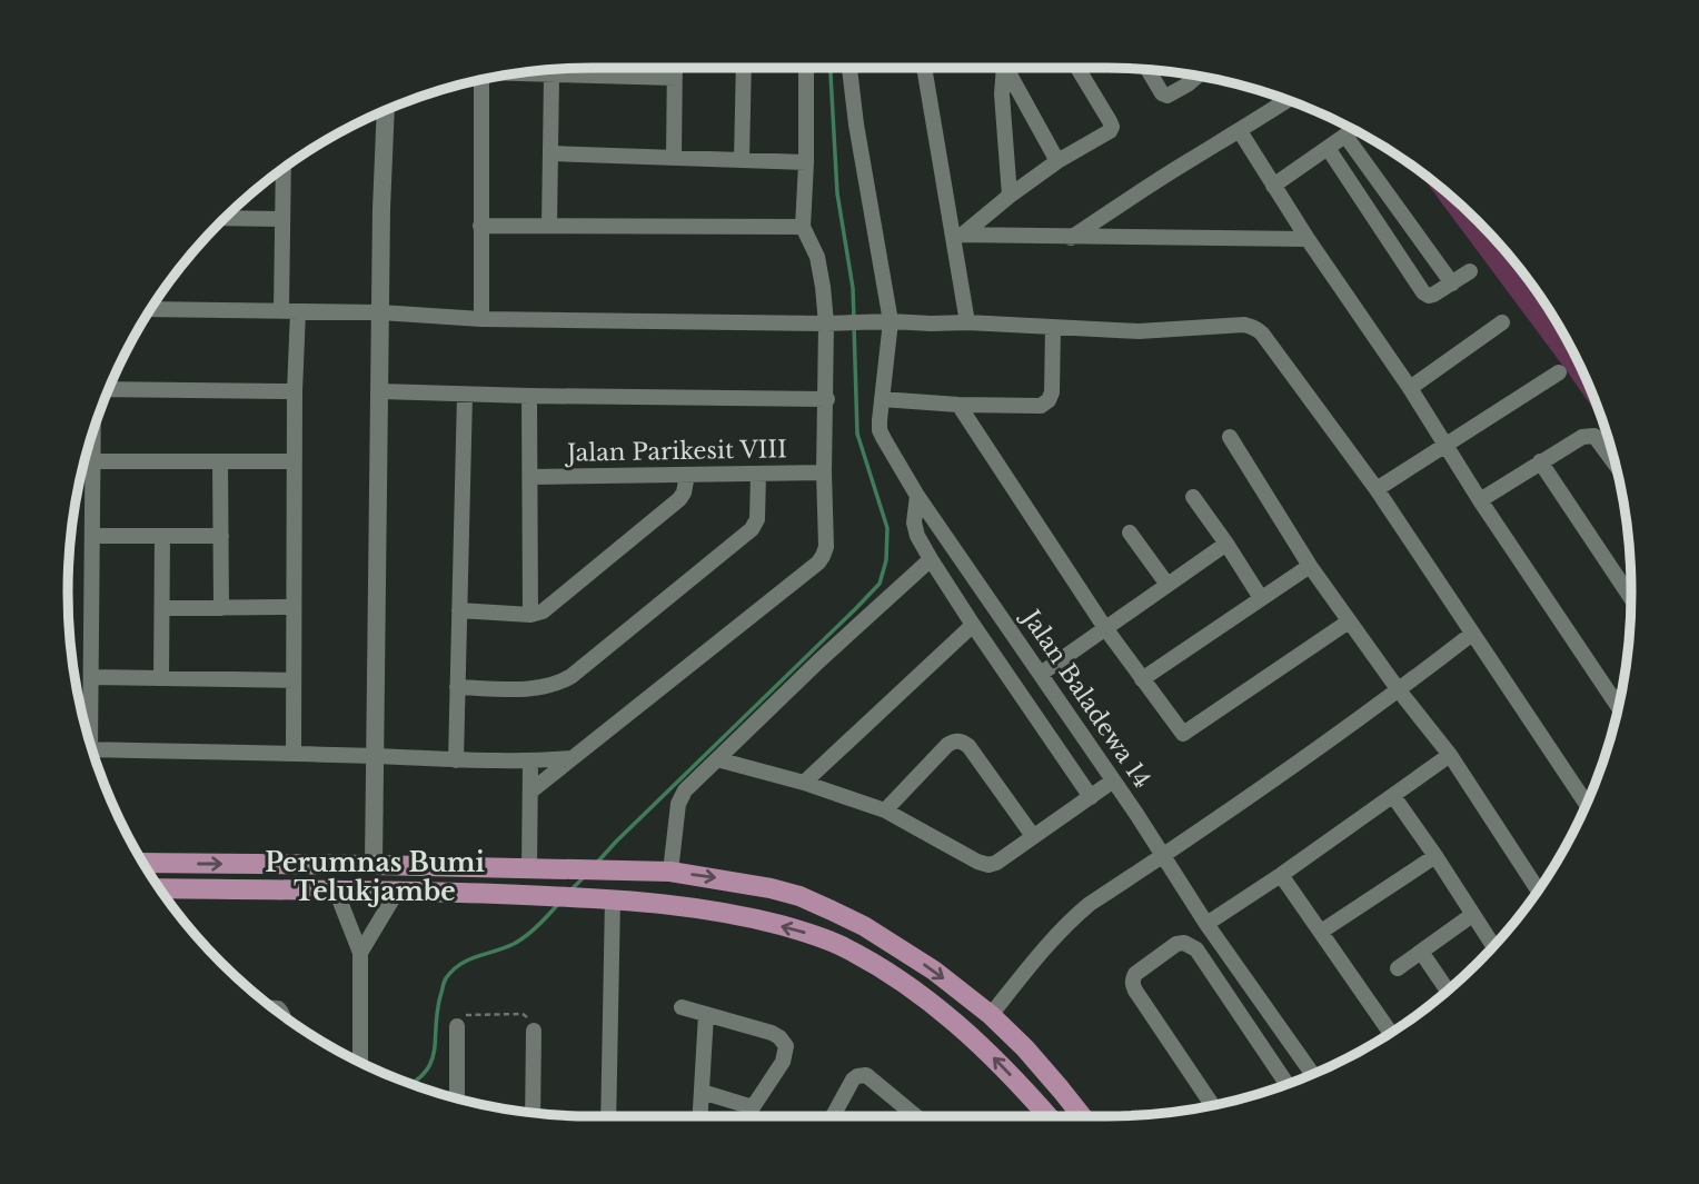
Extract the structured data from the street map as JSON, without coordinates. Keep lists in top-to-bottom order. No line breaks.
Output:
{"streets":{"street":["Jalan Parikesit VIII","Jalan Baladewa 14"]},"districts":["Perumnas Bumi Telukjambe"]}
